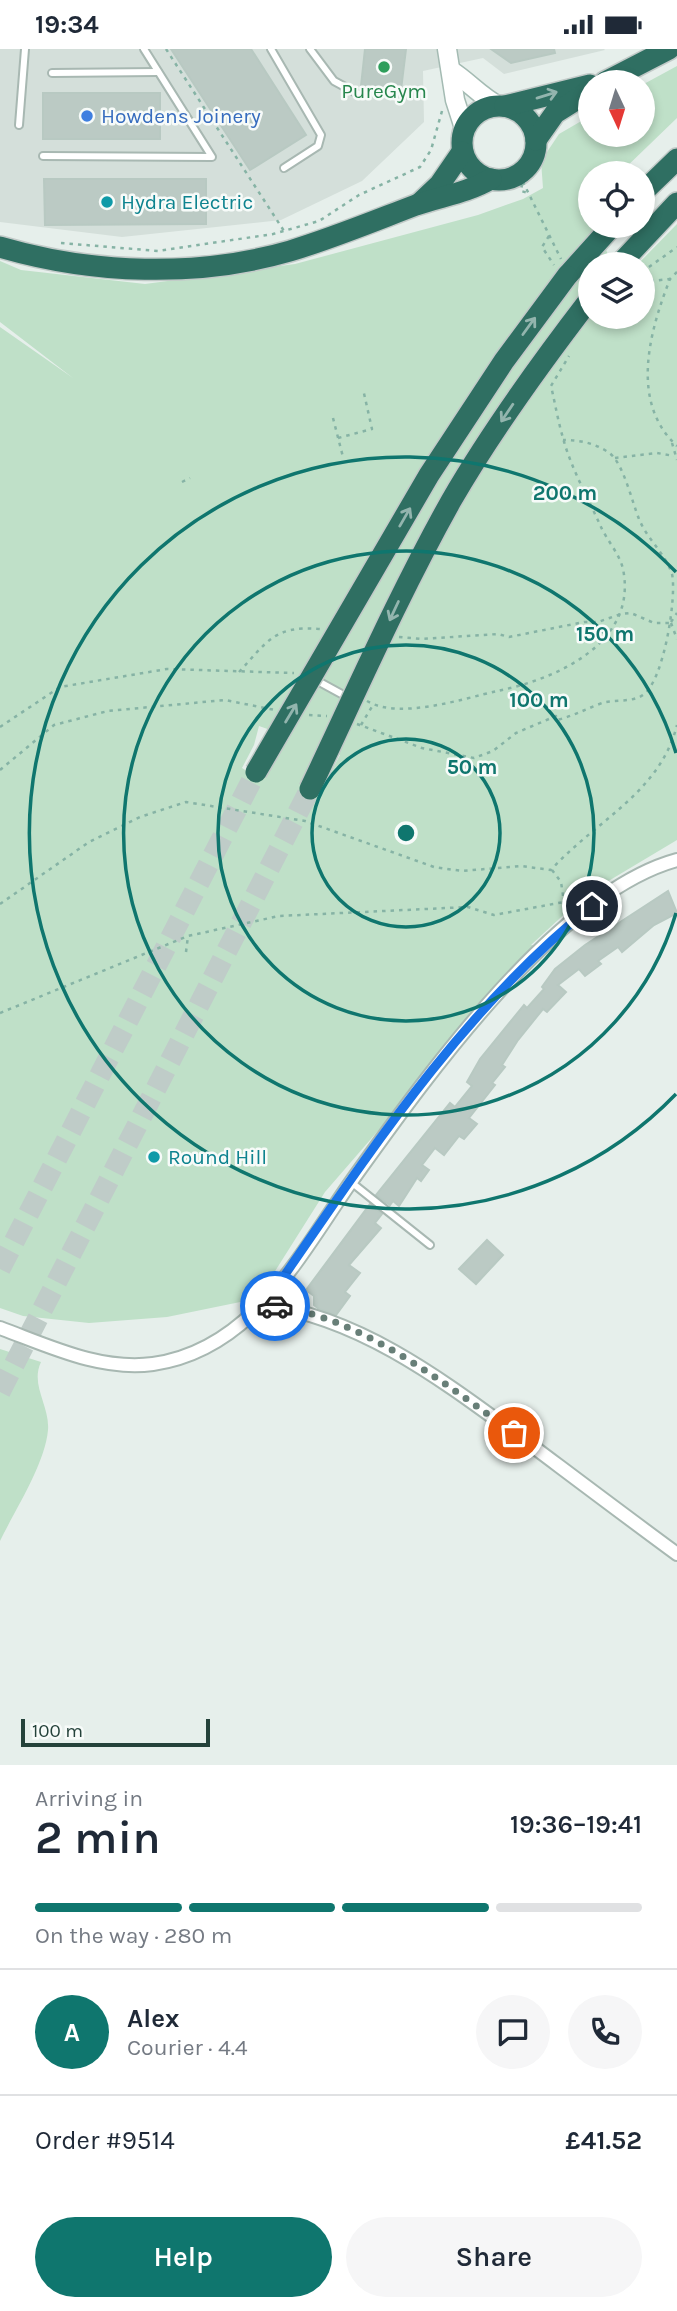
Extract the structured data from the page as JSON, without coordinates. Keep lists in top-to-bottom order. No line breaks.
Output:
{"places":["PureGym","Howdens Joinery","Hydra Electric","Round Hill"],"scale_bar":"100 m","north":"bottom","page":{"status":"19:34","scale":"100 m","heading":["2 min","Arriving in","19:36–19:41"],"panel":["Alex","Courier · 4.4","Order #9514","£41.52"],"bar":"On the way · 280 m","round":"A","buttons":["Help","Share"]},"rings":["200 m","150 m","100 m","50 m"]}
